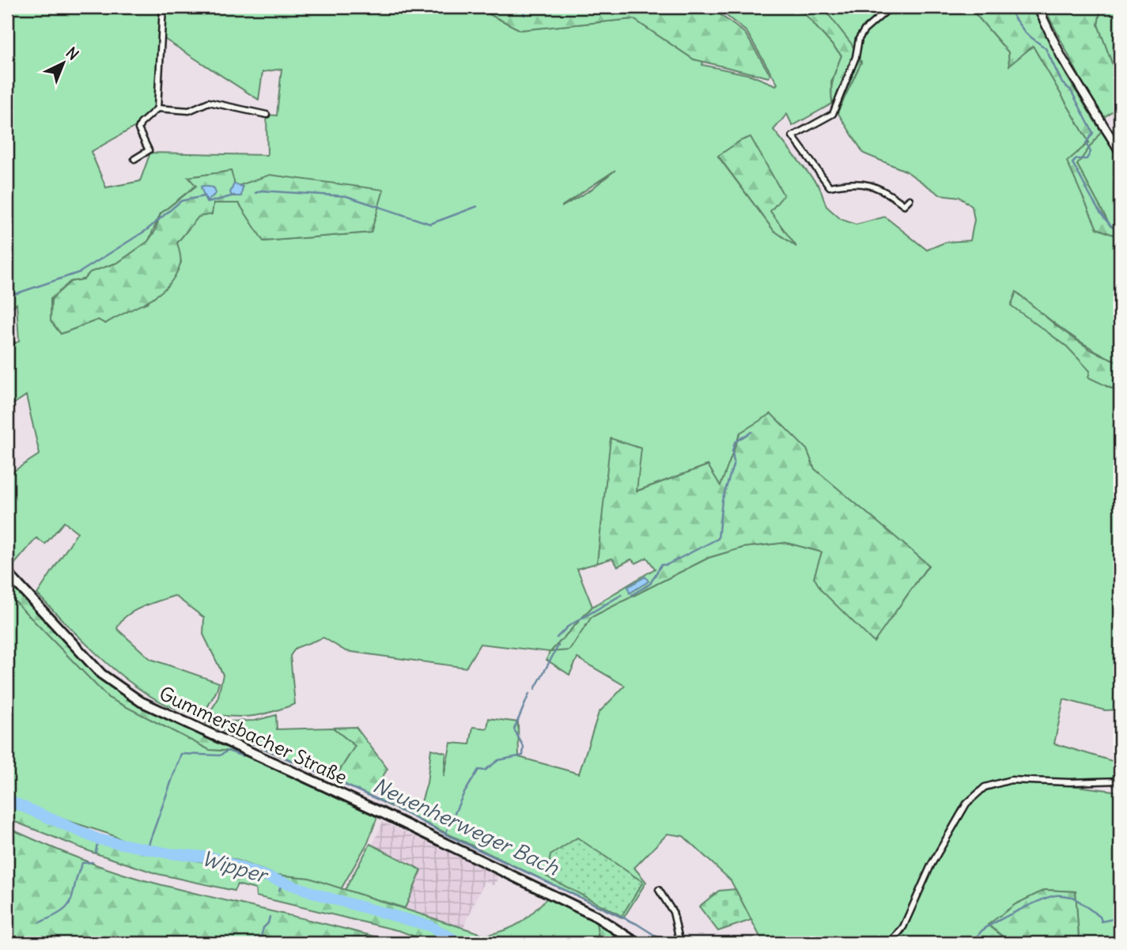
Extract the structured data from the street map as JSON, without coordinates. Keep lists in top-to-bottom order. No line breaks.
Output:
{"streets":{"main road":["Gummersbacher Straße"]},"water":["Neuenherweger Bach","Wipper"],"north":"top right"}
